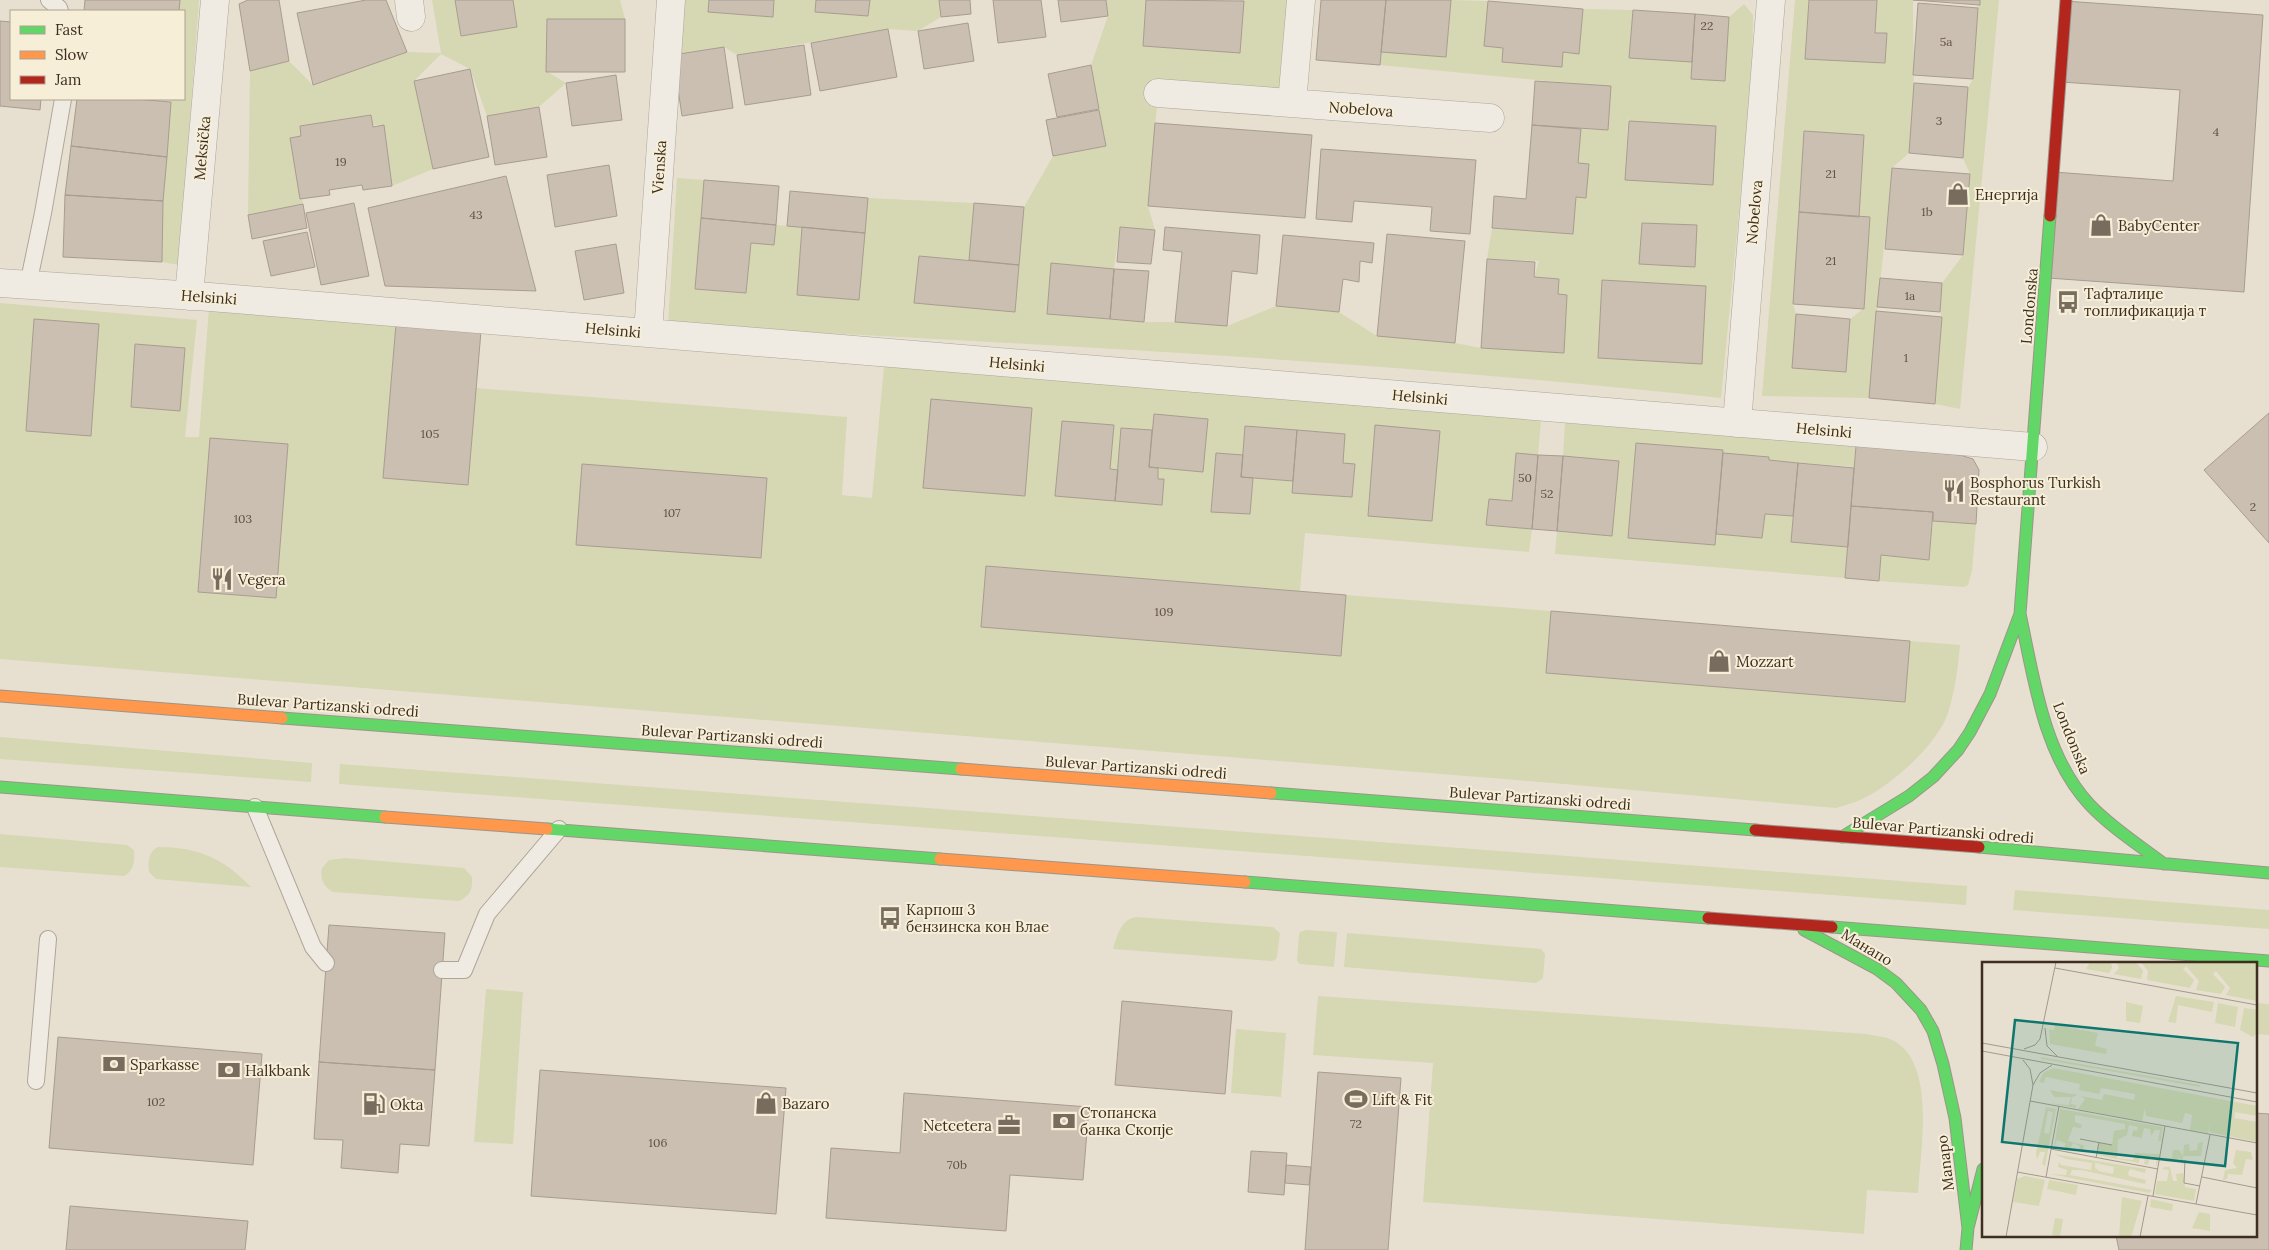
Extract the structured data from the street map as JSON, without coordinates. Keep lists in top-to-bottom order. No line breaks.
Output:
{"streets":{"street":["Nobelova","Meksička","Vienska","Helsinki","Londonska","Bulevar Partizanski odredi","Манапо","Manapo"]},"crossings":[["Nobelova","Helsinki"],["Meksička","Helsinki"],["Vienska","Helsinki"],["Helsinki","Londonska"],["Londonska","Bulevar Partizanski odredi"],["Манапо","Manapo"]],"places":{"shop":["Енергија","BabyCenter","Mozzart","Bazaro"],"bus stop":["Тафталиџе топлификација т","Карпош 3 бензинска кон Влае"],"restaurant":["Bosphorus Turkish Restaurant","Vegera"],"bank":["Sparkasse","Halkbank","Стопанска банка Скопје"],"sports":["Lift & Fit"],"fuel station":["Okta"],"office":["Netcetera"]},"house_numbers":["22","5a","3","4","19","21","1b","43","21","1a","1","105","50","52","2","107","103","109","102","72","106","70b"],"legend":["Fast","Slow","Jam"]}
